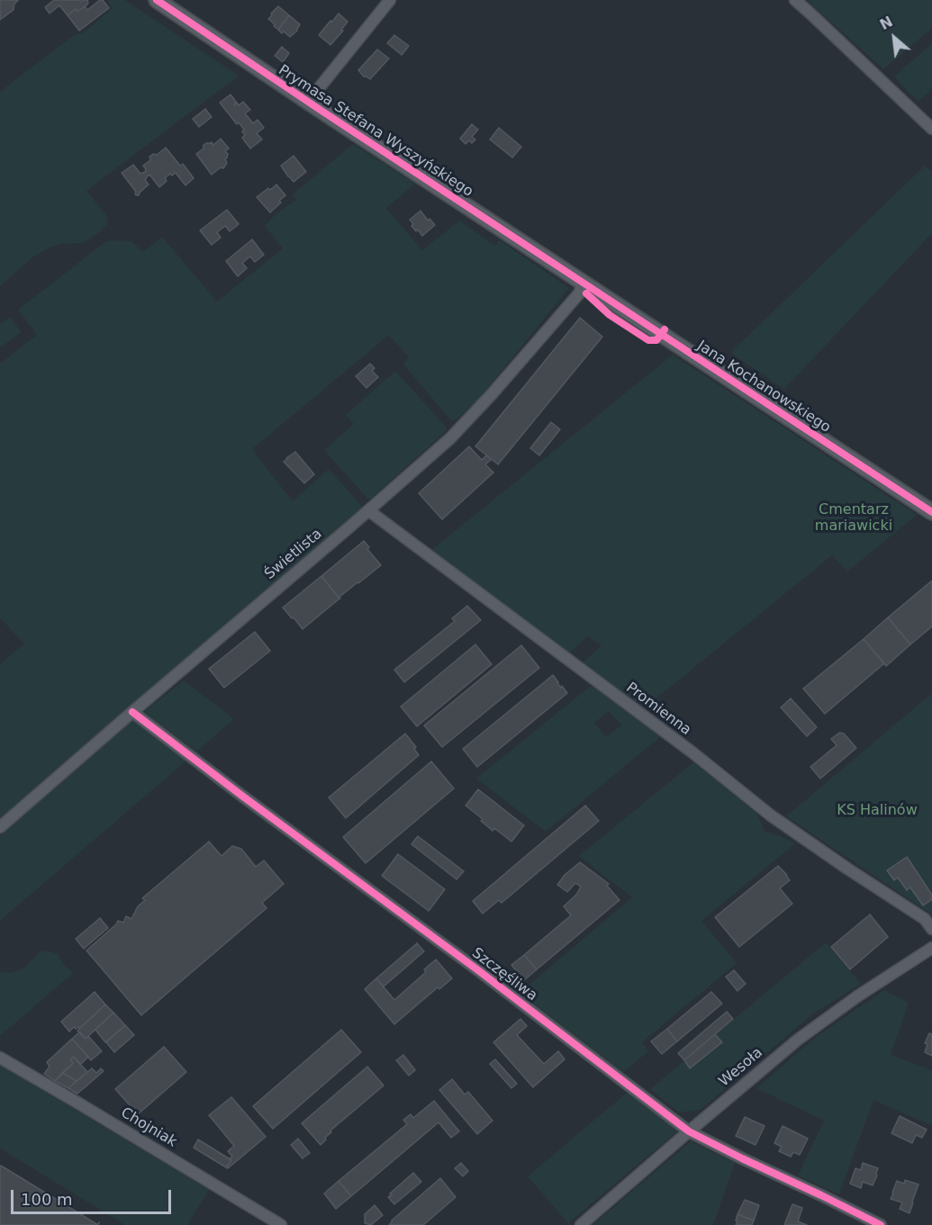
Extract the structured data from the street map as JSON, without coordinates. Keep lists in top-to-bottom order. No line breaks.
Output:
{"streets":{"street":["Prymasa Stefana Wyszyńskiego","Jana Kochanowskiego","Świetlista","Promienna","Szczęśliwa","Wesoła","Chojniak"]},"crossings":[["Prymasa Stefana Wyszyńskiego","Jana Kochanowskiego"],["Prymasa Stefana Wyszyńskiego","Świetlista"],["Jana Kochanowskiego","Świetlista"],["Świetlista","Promienna"],["Świetlista","Szczęśliwa"],["Szczęśliwa","Wesoła"]],"parks":["Cmentarz mariawicki","KS Halinów"],"scale_bar":"100 m","north":"top left"}
